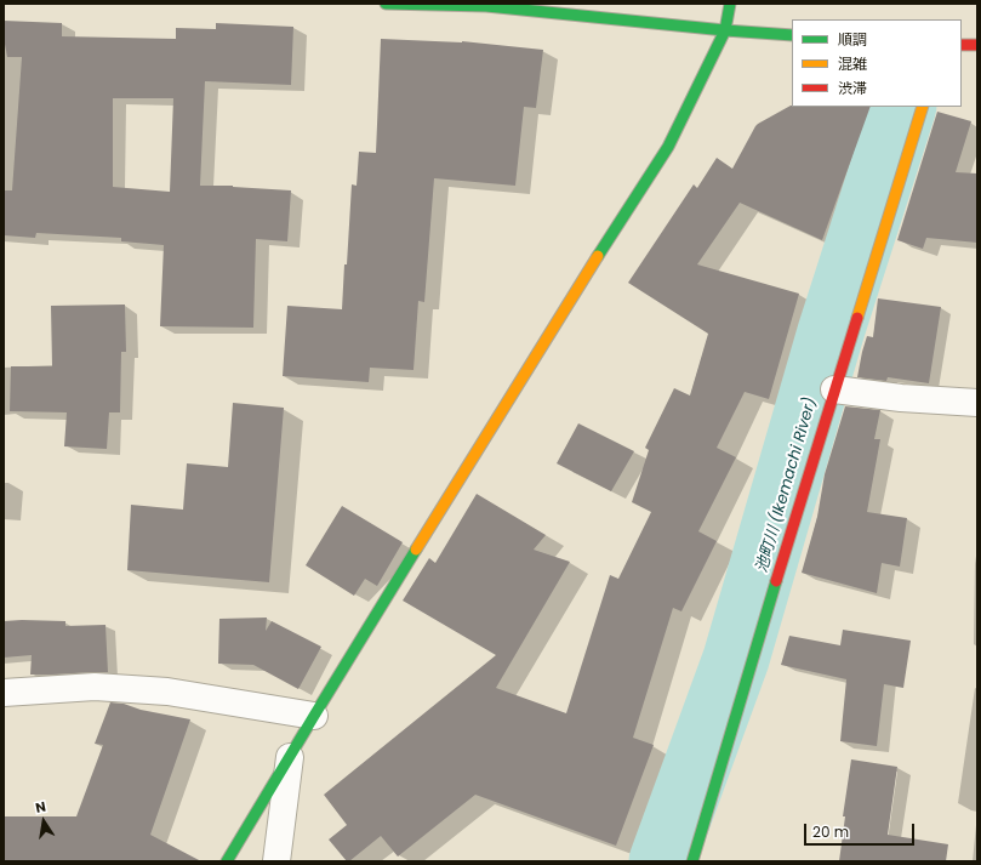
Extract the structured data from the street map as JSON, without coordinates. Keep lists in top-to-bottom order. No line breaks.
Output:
{"water":["池町川 (Ikemachi River)"],"legend":["順調","混雑","渋滞"],"scale_bar":"20 m","north":"top"}
